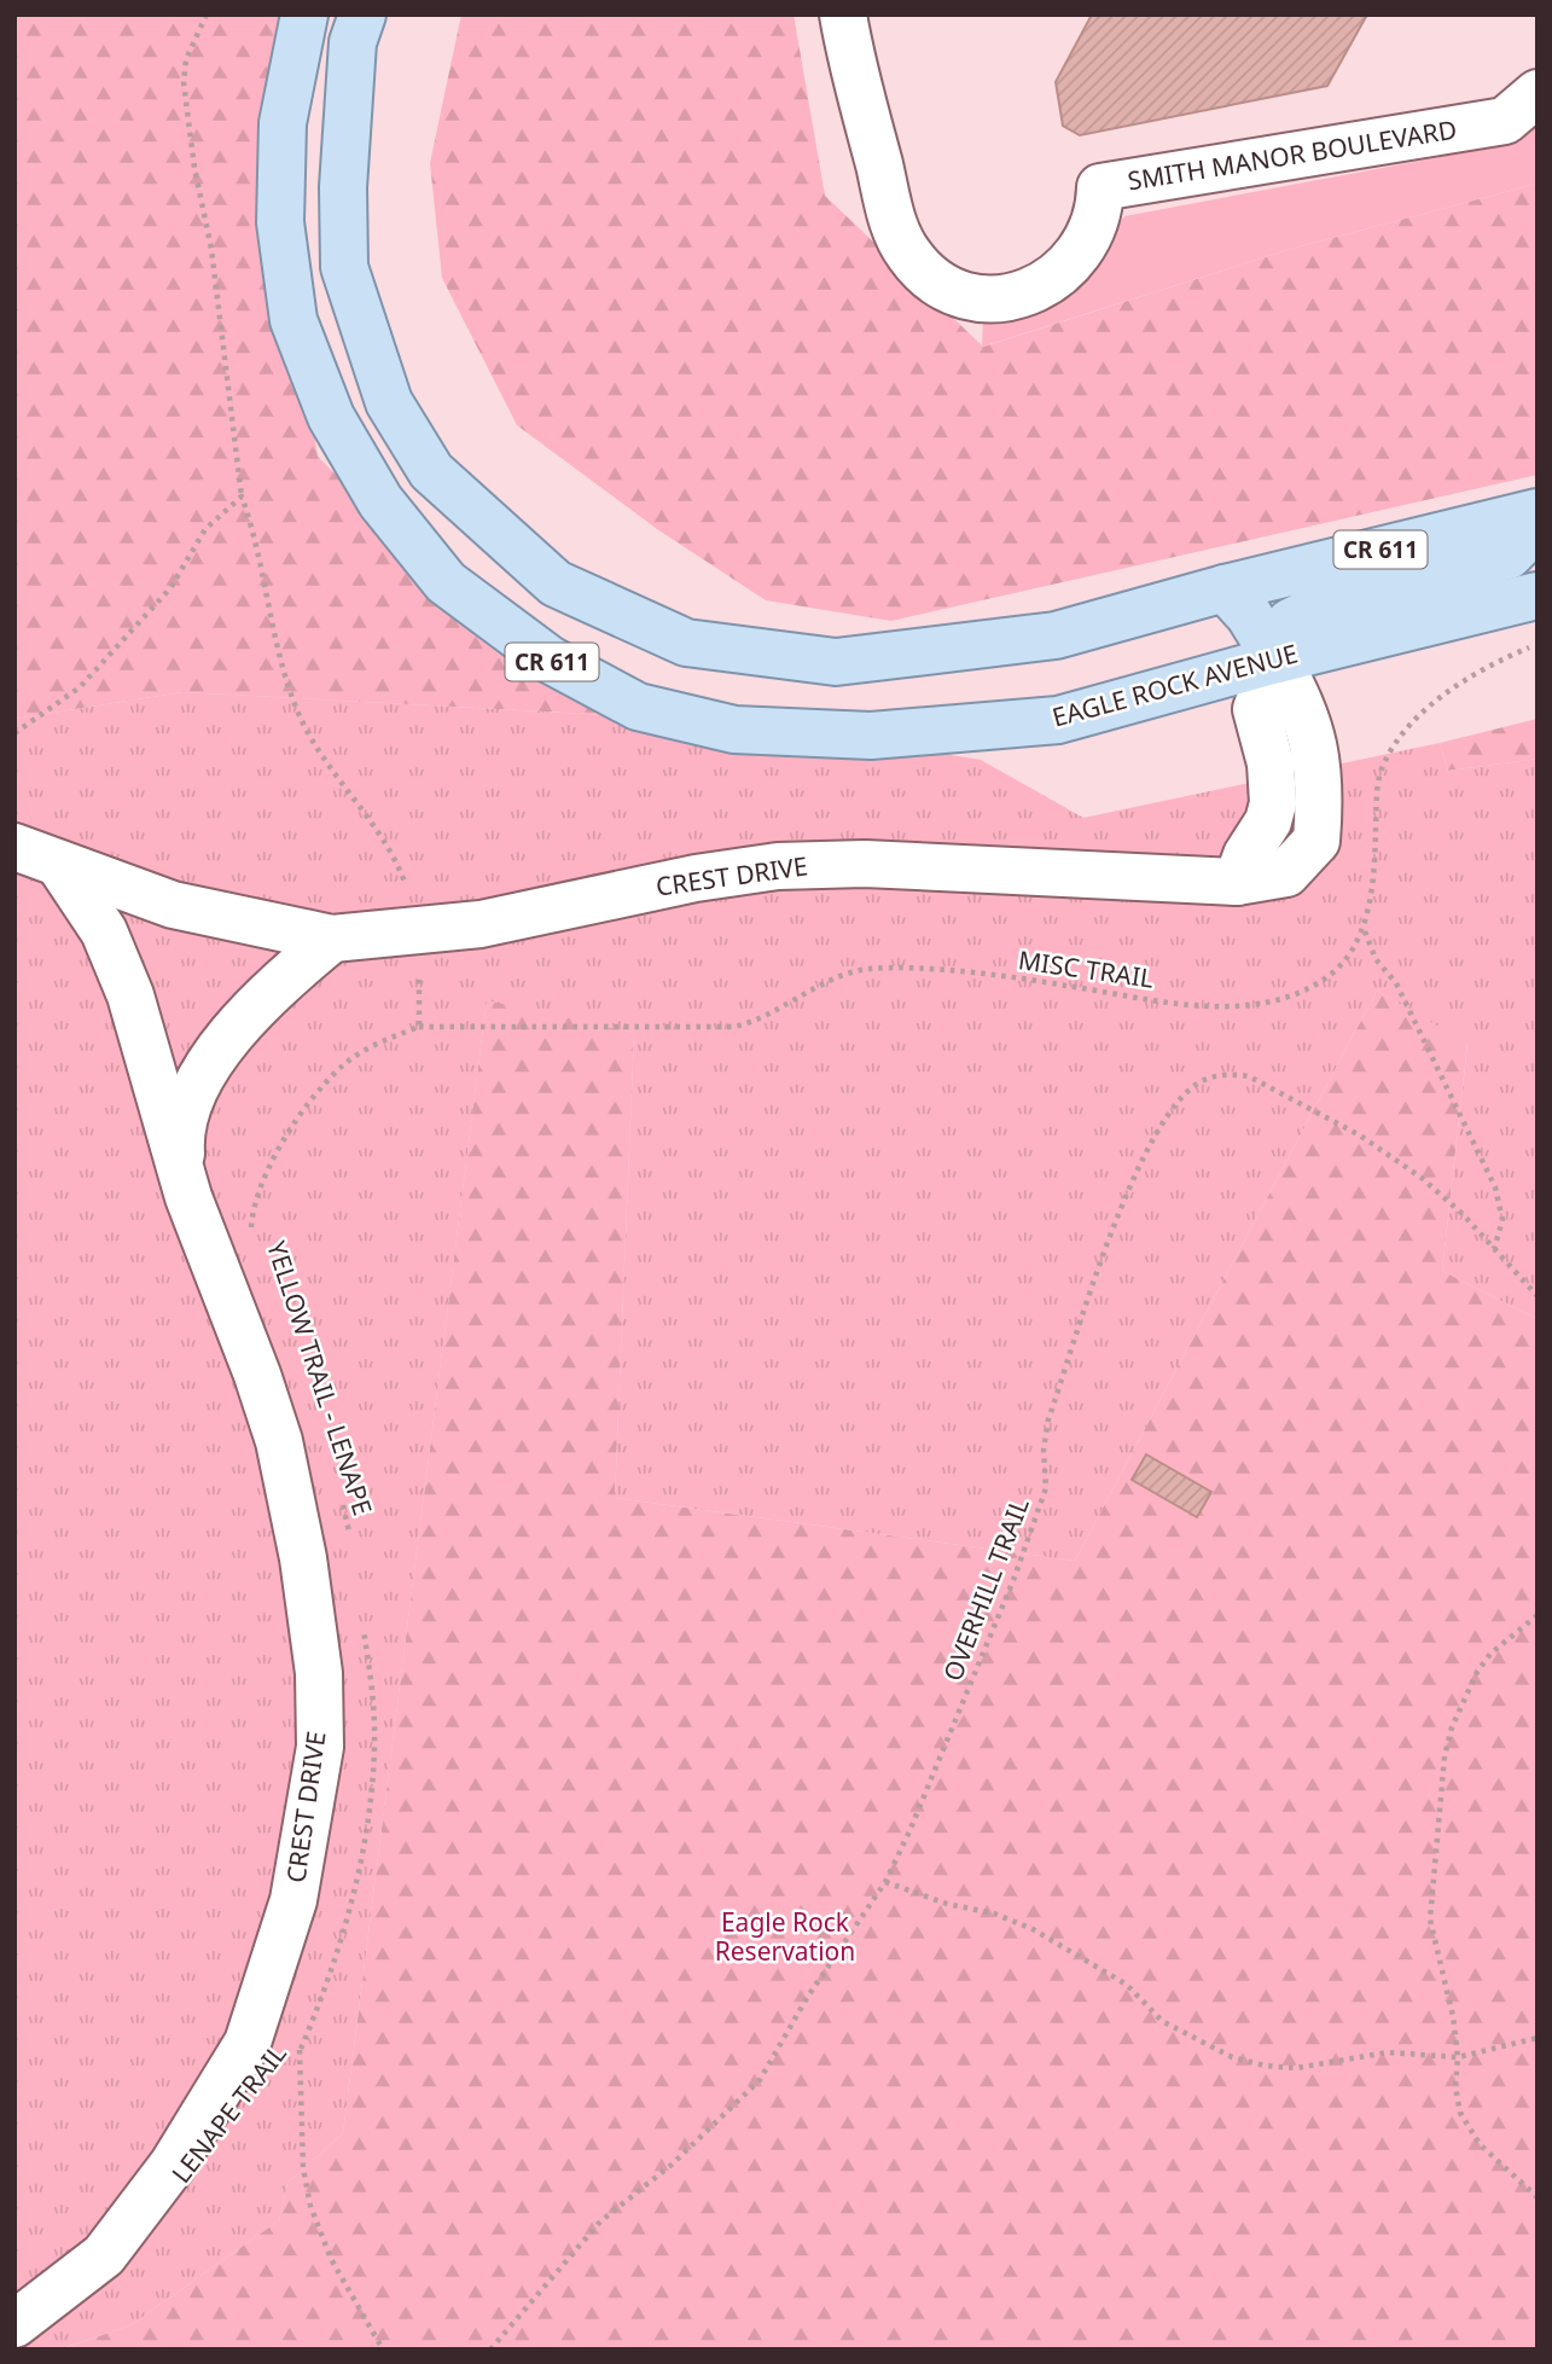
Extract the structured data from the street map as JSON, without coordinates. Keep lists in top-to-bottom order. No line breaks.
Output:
{"streets":{"main road":["CR 611","EAGLE ROCK AVENUE"],"street":["SMITH MANOR BOULEVARD","CREST DRIVE"],"path":["MISC TRAIL","YELLOW TRAIL - LENAPE","OVERHILL TRAIL","LENAPE TRAIL"]},"crossings":[["EAGLE ROCK AVENUE","CREST DRIVE"],["MISC TRAIL","YELLOW TRAIL - LENAPE"]],"parks":["Eagle Rock Reservation"]}
